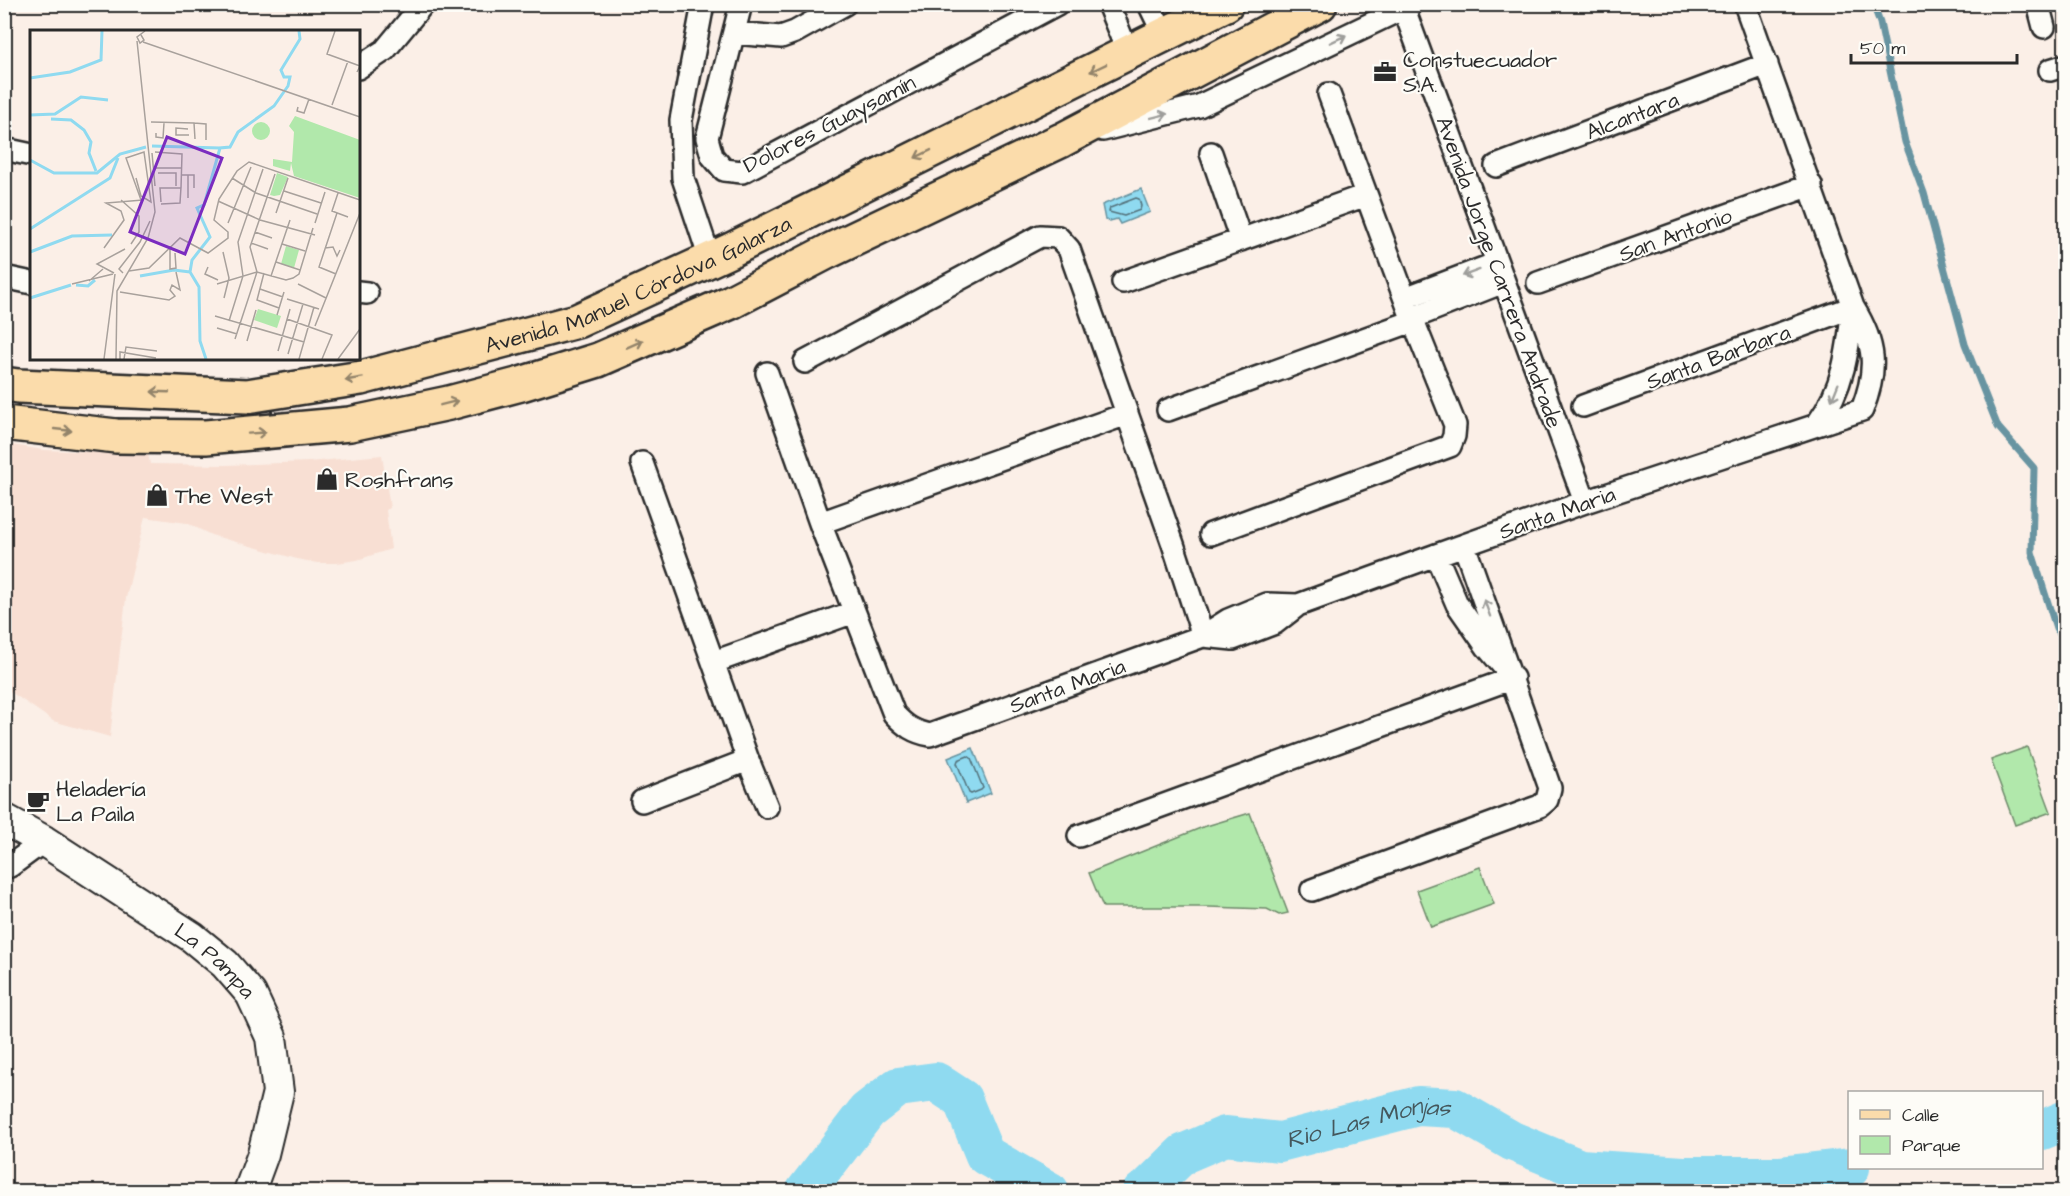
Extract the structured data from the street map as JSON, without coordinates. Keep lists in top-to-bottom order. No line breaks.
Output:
{"streets":{"main road":["Avenida Manuel Córdova Galarza"],"street":["Alcantara","Dolores Guaysamín","San Antonio","Avenida Jorge Carrera Andrade","Santa Barbara","Santa Maria","La Pampa"]},"crossings":[["Alcantara","Santa Maria"],["San Antonio","Santa Maria"],["Avenida Jorge Carrera Andrade","Avenida Manuel Córdova Galarza"],["Avenida Jorge Carrera Andrade","Santa Maria"],["Santa Barbara","Santa Maria"]],"water":["Rio Las Monjas"],"places":{"office":["Constuecuador S.A."],"shop":["Roshfrans","The West"],"cafe":["Heladería La Paila"]},"legend":["Calle","Parque"],"scale_bar":"50 m"}
